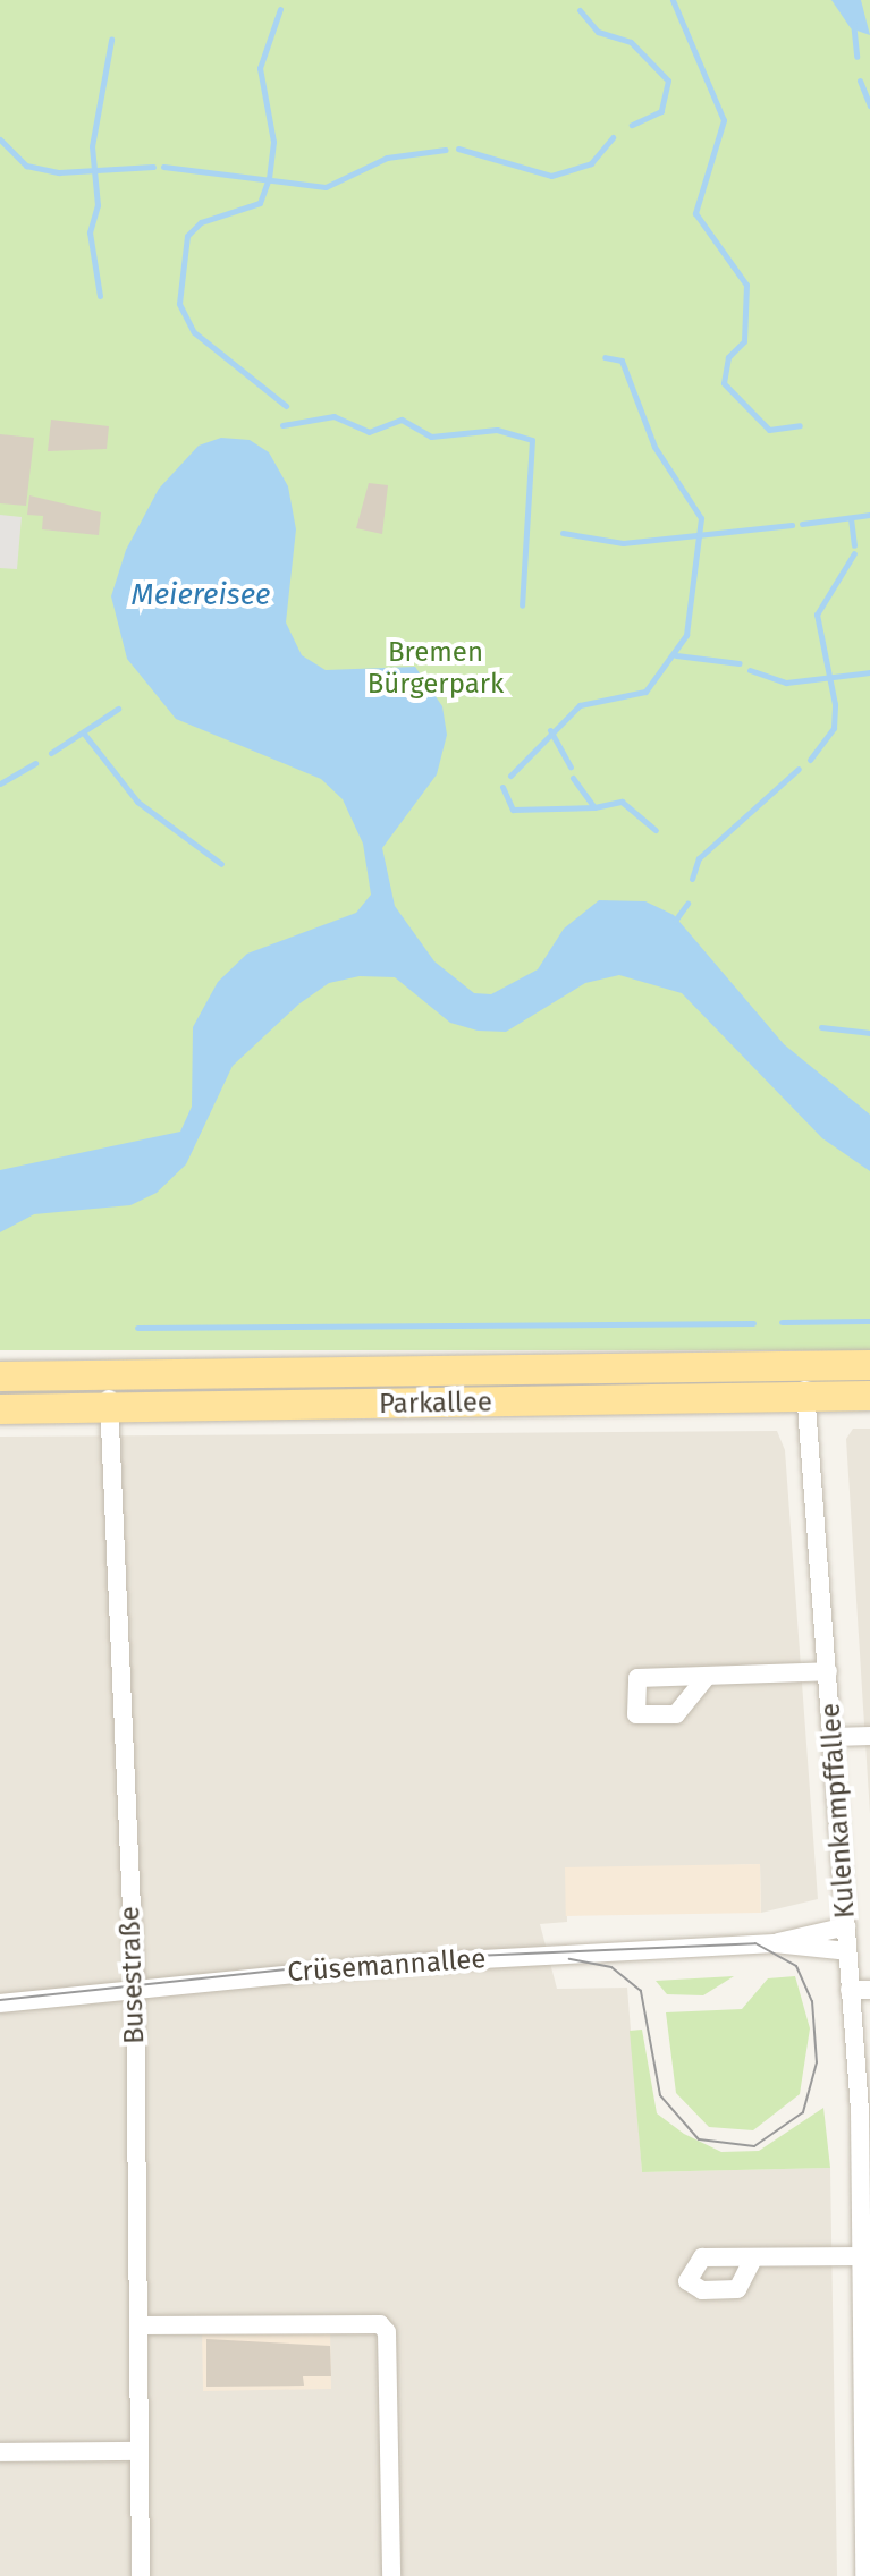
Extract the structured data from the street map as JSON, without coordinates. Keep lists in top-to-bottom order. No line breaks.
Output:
{"streets":{"main road":["Parkallee"],"street":["Kulenkampffallee","Crüsemannallee","Busestraße"]},"crossings":[["Parkallee","Kulenkampffallee"],["Parkallee","Busestraße"],["Kulenkampffallee","Crüsemannallee"],["Crüsemannallee","Busestraße"]],"water":["Meiereisee"],"parks":["Bremen Bürgerpark"]}
